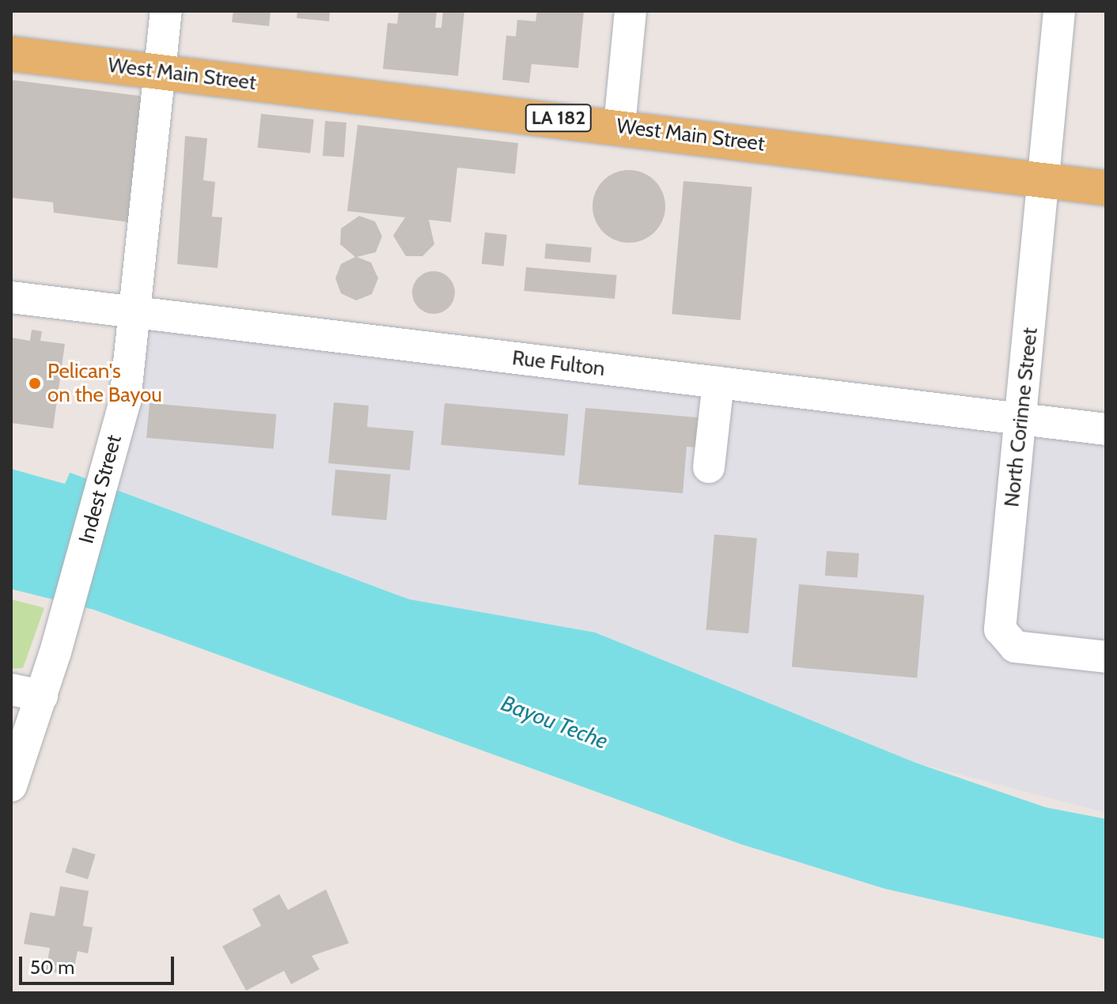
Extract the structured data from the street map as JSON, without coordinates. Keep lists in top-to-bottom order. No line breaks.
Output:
{"streets":{"main road":["West Main Street","LA 182"],"street":["Rue Fulton","North Corinne Street","Indest Street"]},"crossings":[["West Main Street","North Corinne Street"],["West Main Street","Indest Street"],["Rue Fulton","North Corinne Street"],["Rue Fulton","Indest Street"]],"water":["Bayou Teche"],"places":["Pelican's on the Bayou"],"scale_bar":"50 m"}
